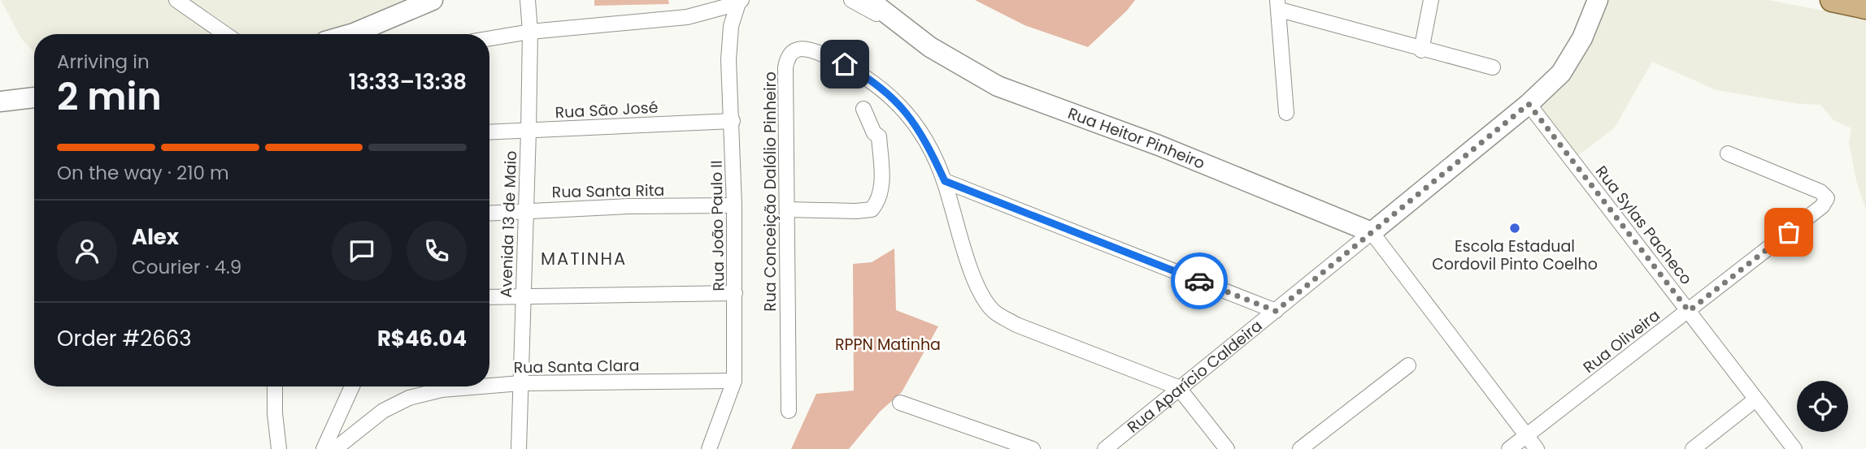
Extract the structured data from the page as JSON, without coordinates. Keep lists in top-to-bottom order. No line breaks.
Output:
{"streets":{"street":["Rua São José","Rua Heitor Pinheiro","Rua Santa Rita","Rua Conceição Dalólio Pinheiro","Avenida 13 de Maio","Rua Sylas Pacheco","Rua João Paulo II","Rua Oliveira","Rua Santa Clara","Rua Aparício Caldeira"]},"crossings":[["Rua São José","Avenida 13 de Maio"],["Rua São José","Rua João Paulo II"],["Rua Heitor Pinheiro","Rua Aparício Caldeira"],["Rua Santa Rita","Avenida 13 de Maio"],["Rua Santa Rita","Rua João Paulo II"],["Rua Conceição Dalólio Pinheiro","Rua Aparício Caldeira"],["Avenida 13 de Maio","Rua Santa Clara"],["Rua Sylas Pacheco","Rua Oliveira"],["Rua Sylas Pacheco","Rua Aparício Caldeira"],["Rua João Paulo II","Rua Santa Clara"]],"districts":["MATINHA"],"parks":["RPPN Matinha"],"places":["Escola Estadual Cordovil Pinto Coelho"],"page":{"heading":["2 min","Arriving in","13:33–13:38"],"panel":["Alex","Courier · 4.9","Order #2663","R$46.04"],"bar":"On the way · 210 m"}}
